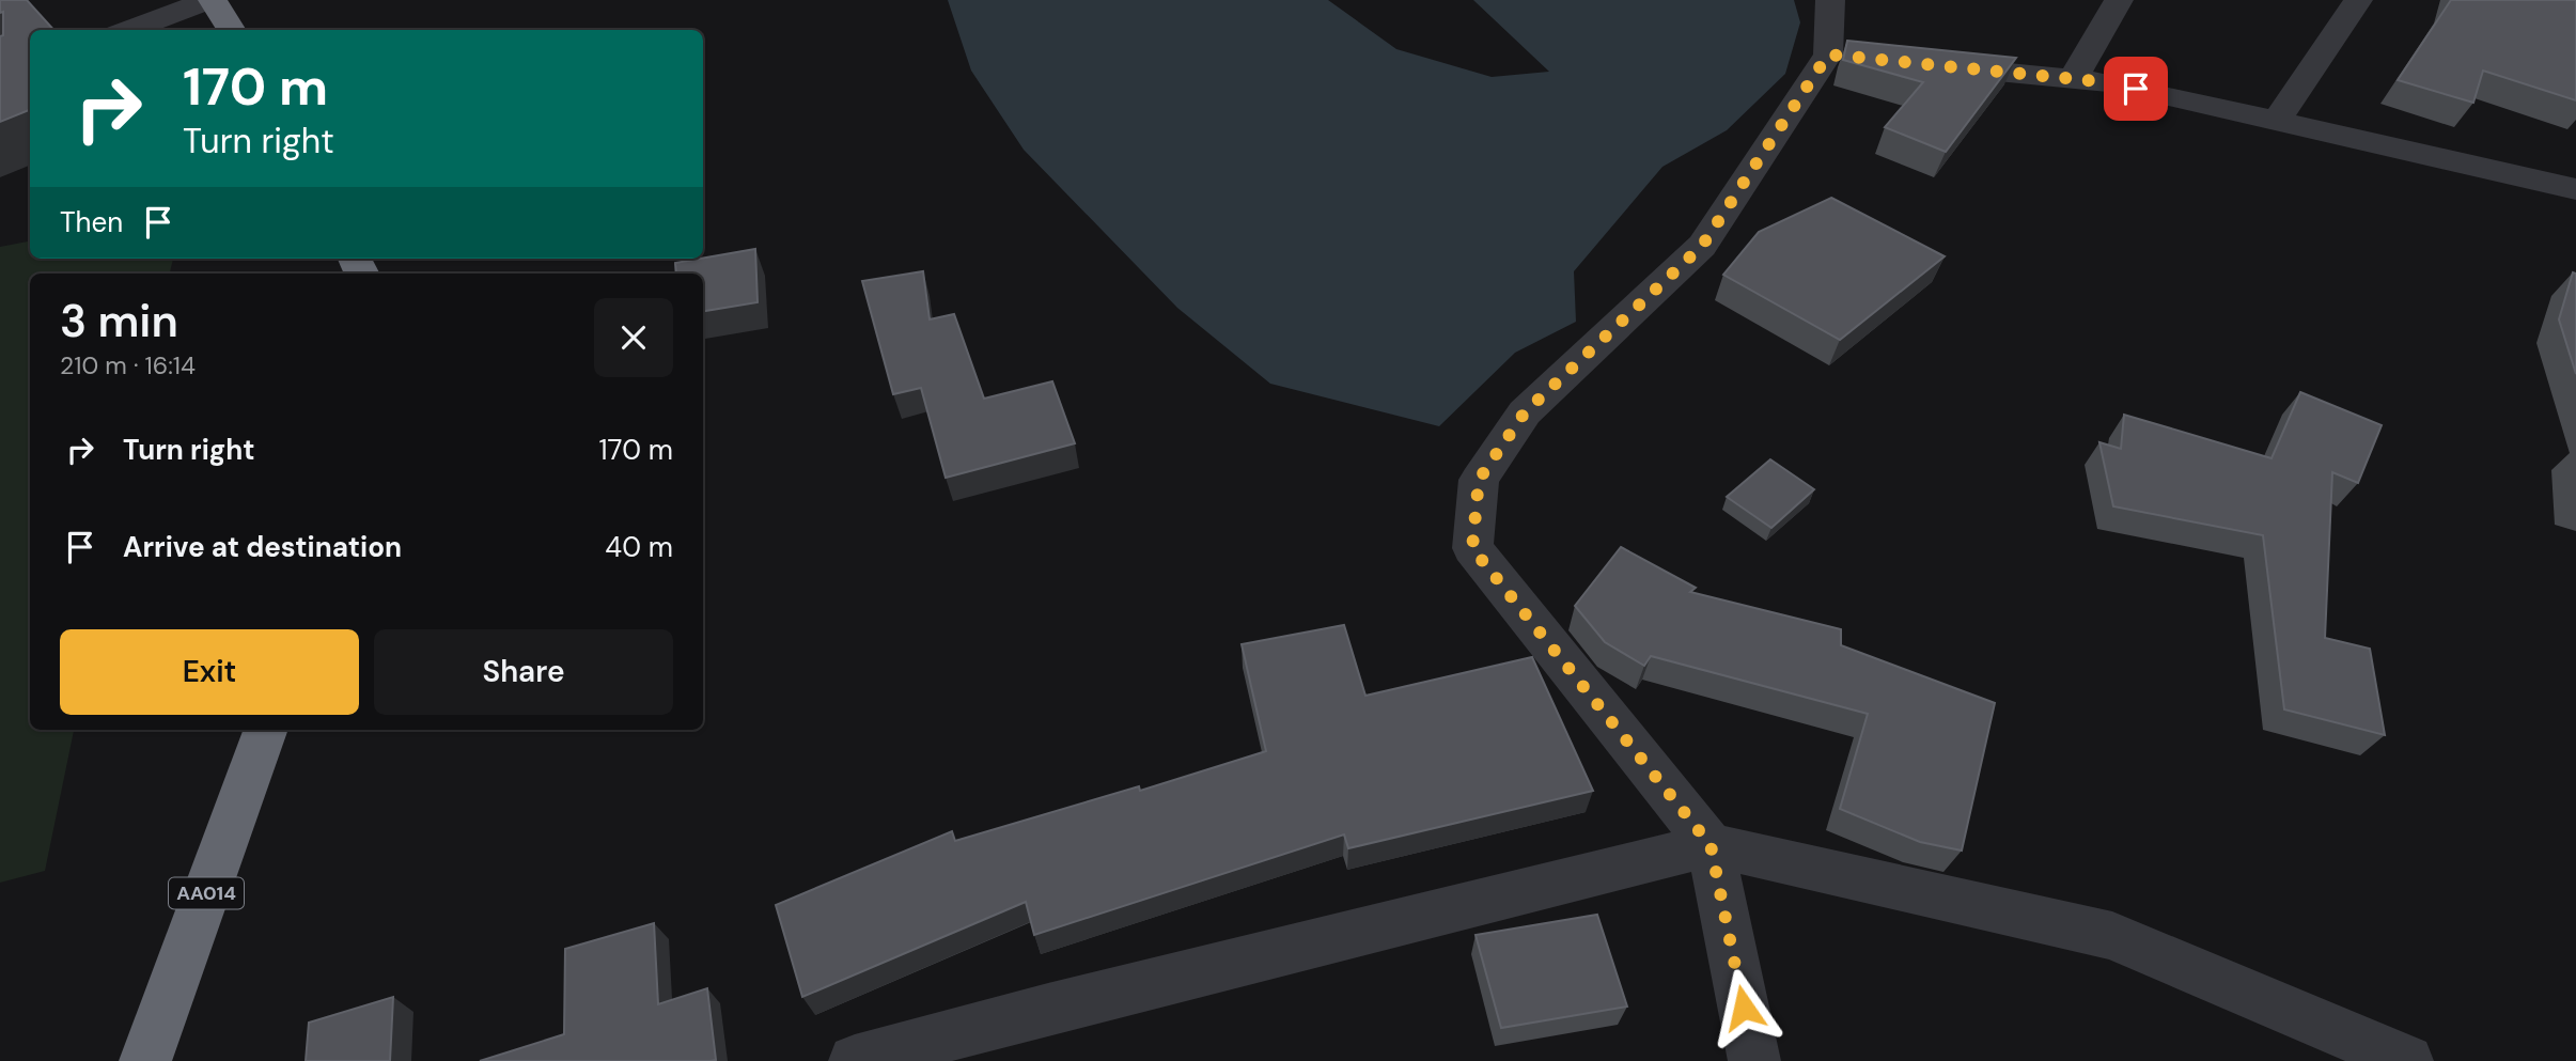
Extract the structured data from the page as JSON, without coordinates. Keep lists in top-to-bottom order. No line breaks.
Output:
{"streets":{"highway":["AA014"]},"page":{"turn":["170 m","Turn right"],"then":"Then","heading":["3 min","210 m · 16:14"],"list":[{"name":"Turn right","value":"170 m"},{"name":"Arrive at destination","value":"40 m"}],"buttons":["Exit","Share"]}}
